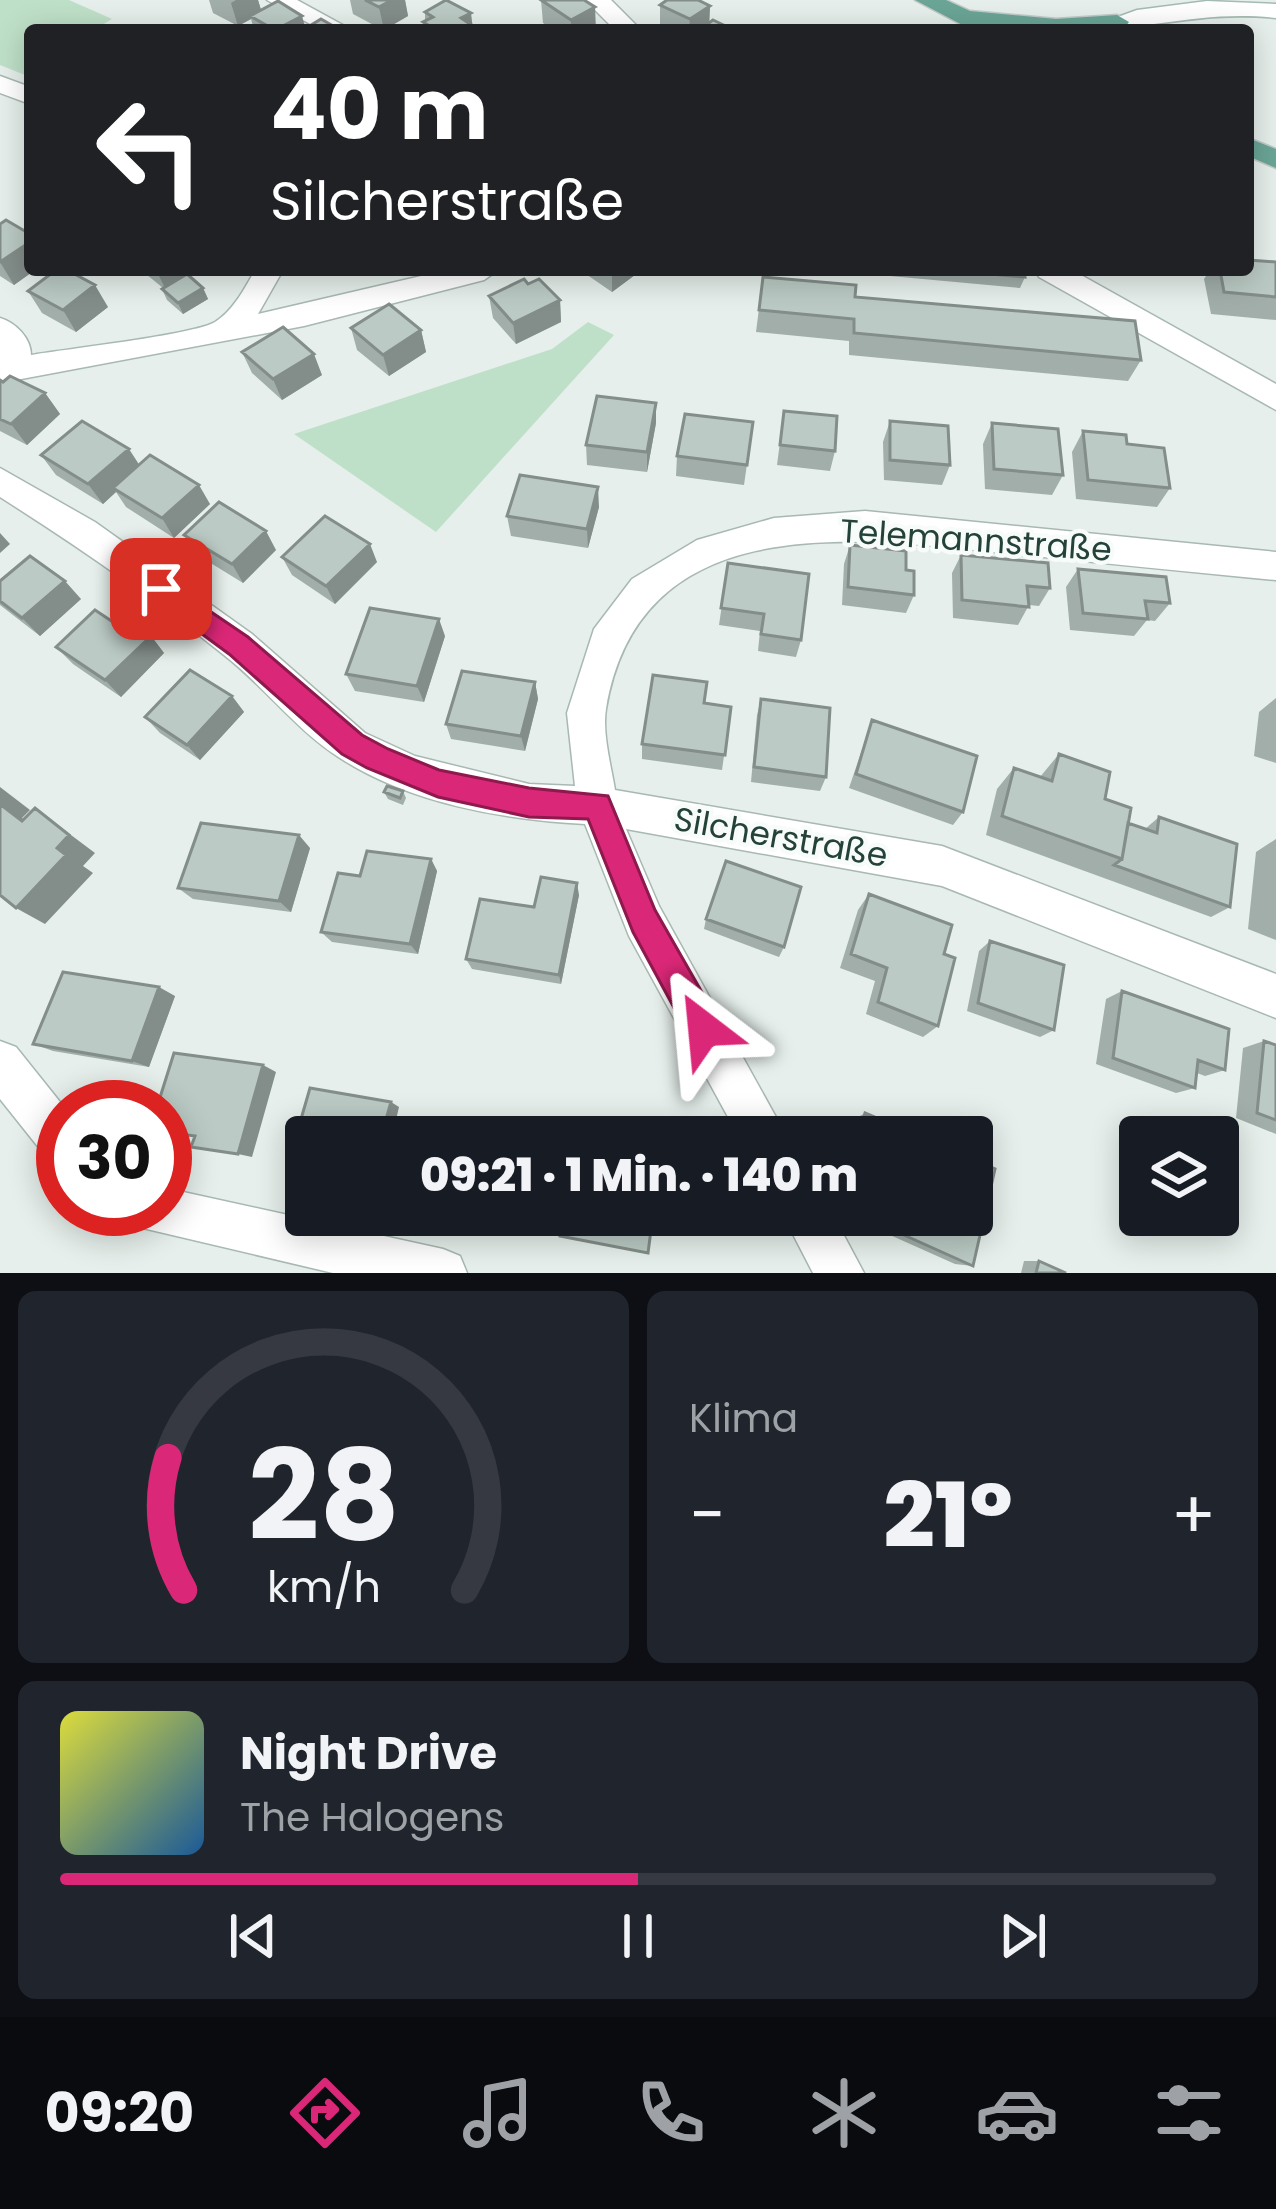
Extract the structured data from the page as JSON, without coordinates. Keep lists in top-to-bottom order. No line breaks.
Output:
{"streets":{"street":["Telemannstraße","Silcherstraße"]},"crossings":[["Telemannstraße","Silcherstraße"]],"page":{"turn":["40 m","Silcherstraße"],"limit":"30","trip":"09:21 · 1 Min. · 140 m","tile":"Klima","heat":["−","21°","+"],"song":["Night Drive","The Halogens"],"tabs":"09:20","gauge":["28","km/h"]}}
